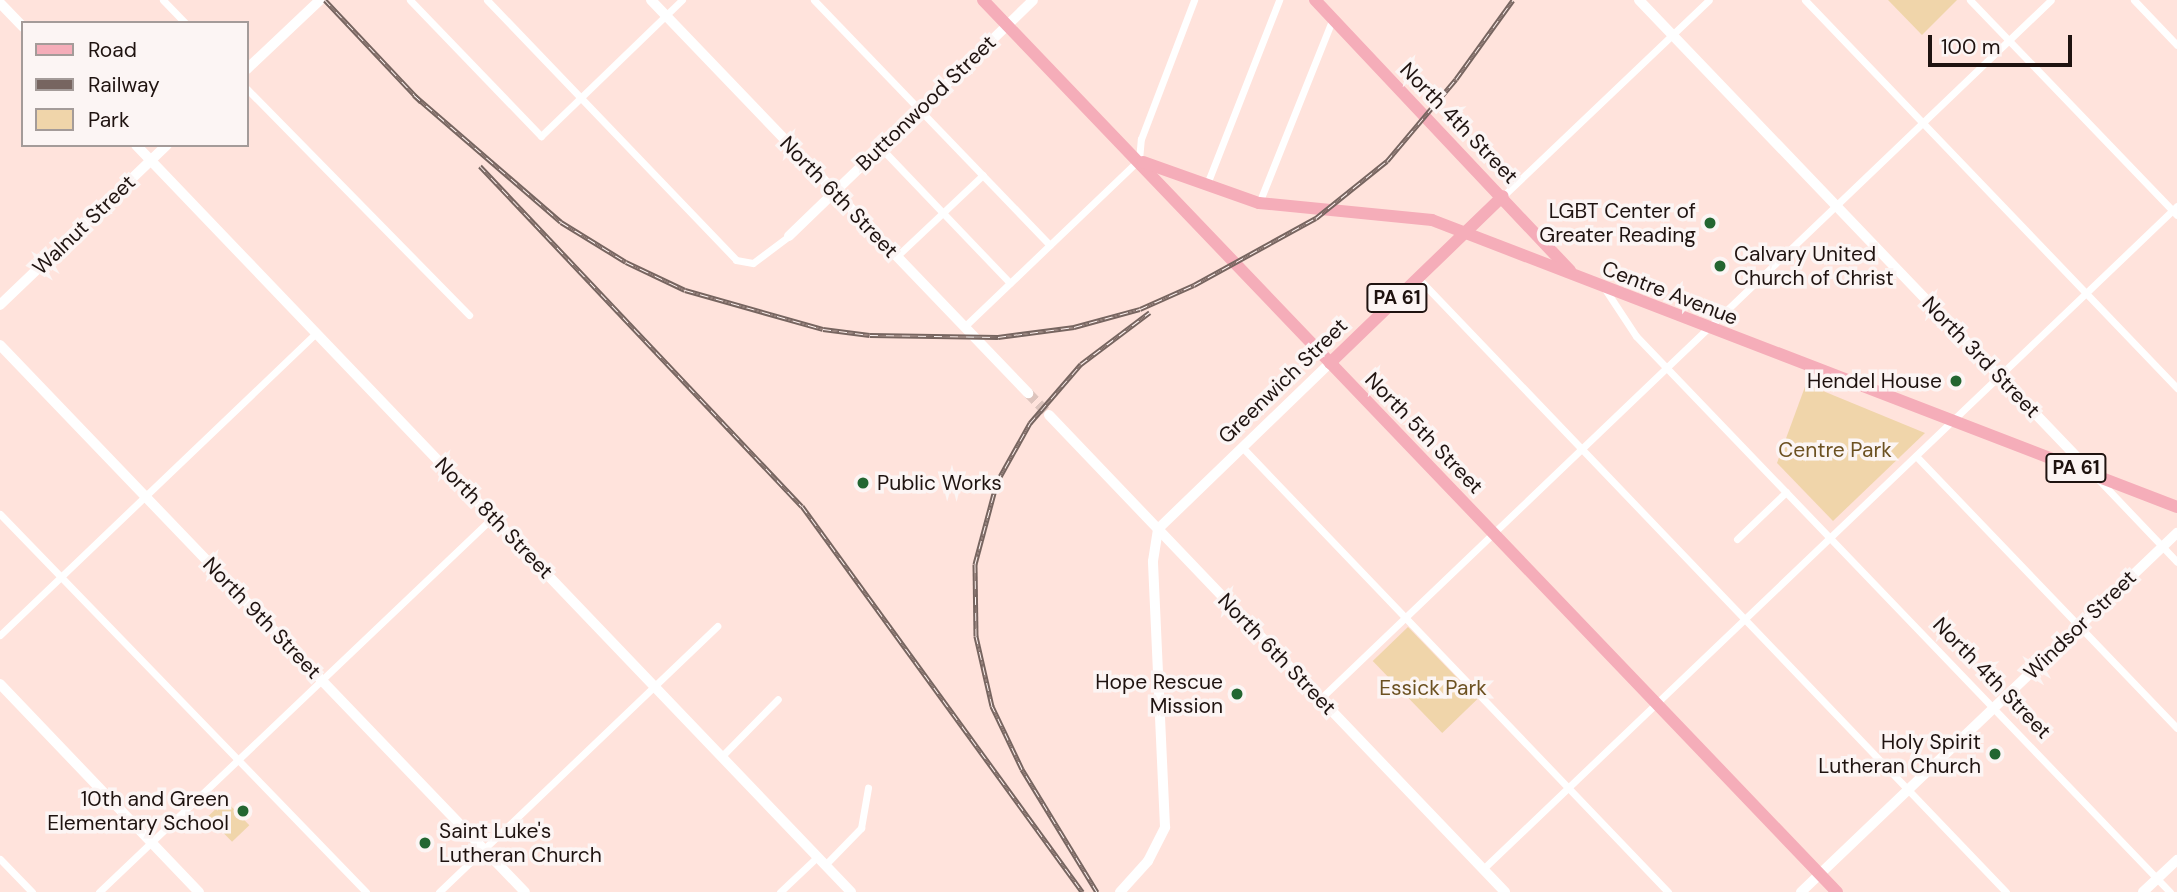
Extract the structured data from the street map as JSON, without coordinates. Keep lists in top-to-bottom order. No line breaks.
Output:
{"streets":{"main road":["North 4th Street","Centre Avenue","PA 61","Greenwich Street","North 5th Street"],"street":["Buttonwood Street","North 6th Street","Walnut Street","North 3rd Street","North 8th Street","North 9th Street","Windsor Street"]},"crossings":[["Buttonwood Street","North 6th Street"],["Buttonwood Street","North 5th Street"],["North 4th Street","Centre Avenue"],["North 4th Street","Greenwich Street"],["North 4th Street","Windsor Street"],["North 6th Street","Greenwich Street"],["Walnut Street","North 8th Street"],["Centre Avenue","North 3rd Street"],["Centre Avenue","Greenwich Street"],["Centre Avenue","North 5th Street"],["North 3rd Street","Greenwich Street"],["North 3rd Street","Windsor Street"],["Greenwich Street","North 5th Street"],["North 5th Street","Windsor Street"]],"parks":["Centre Park","Essick Park"],"places":["LGBT Center of Greater Reading","Calvary United Church of Christ","Hendel House","Public Works","Hope Rescue Mission","Holy Spirit Lutheran Church","10th and Green Elementary School","Saint Luke's Lutheran Church"],"legend":["Road","Railway","Park"],"scale_bar":"100 m"}
